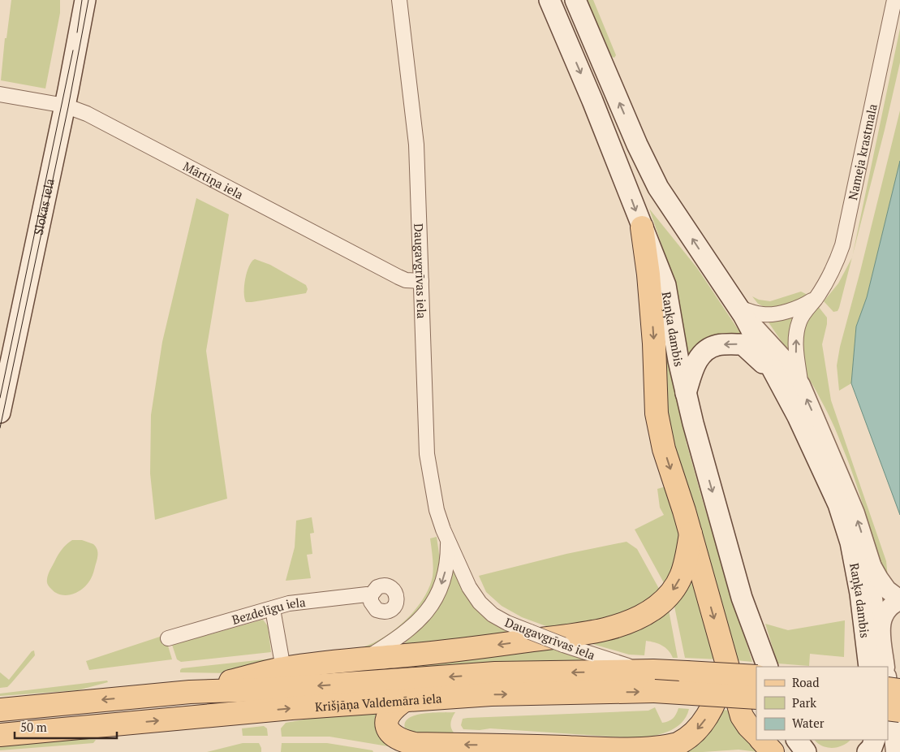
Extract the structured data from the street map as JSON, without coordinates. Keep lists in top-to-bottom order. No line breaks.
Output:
{"streets":{"main road":["Slokas iela","Raņķa dambis","Krišjāņa Valdemāra iela"],"street":["Nameja krastmala","Mārtiņa iela","Daugavgrīvas iela","Bezdelīgu iela"]},"crossings":[["Nameja krastmala","Raņķa dambis"],["Mārtiņa iela","Slokas iela"],["Mārtiņa iela","Daugavgrīvas iela"],["Daugavgrīvas iela","Krišjāņa Valdemāra iela"]],"legend":["Road","Park","Water"],"scale_bar":"50 m"}
